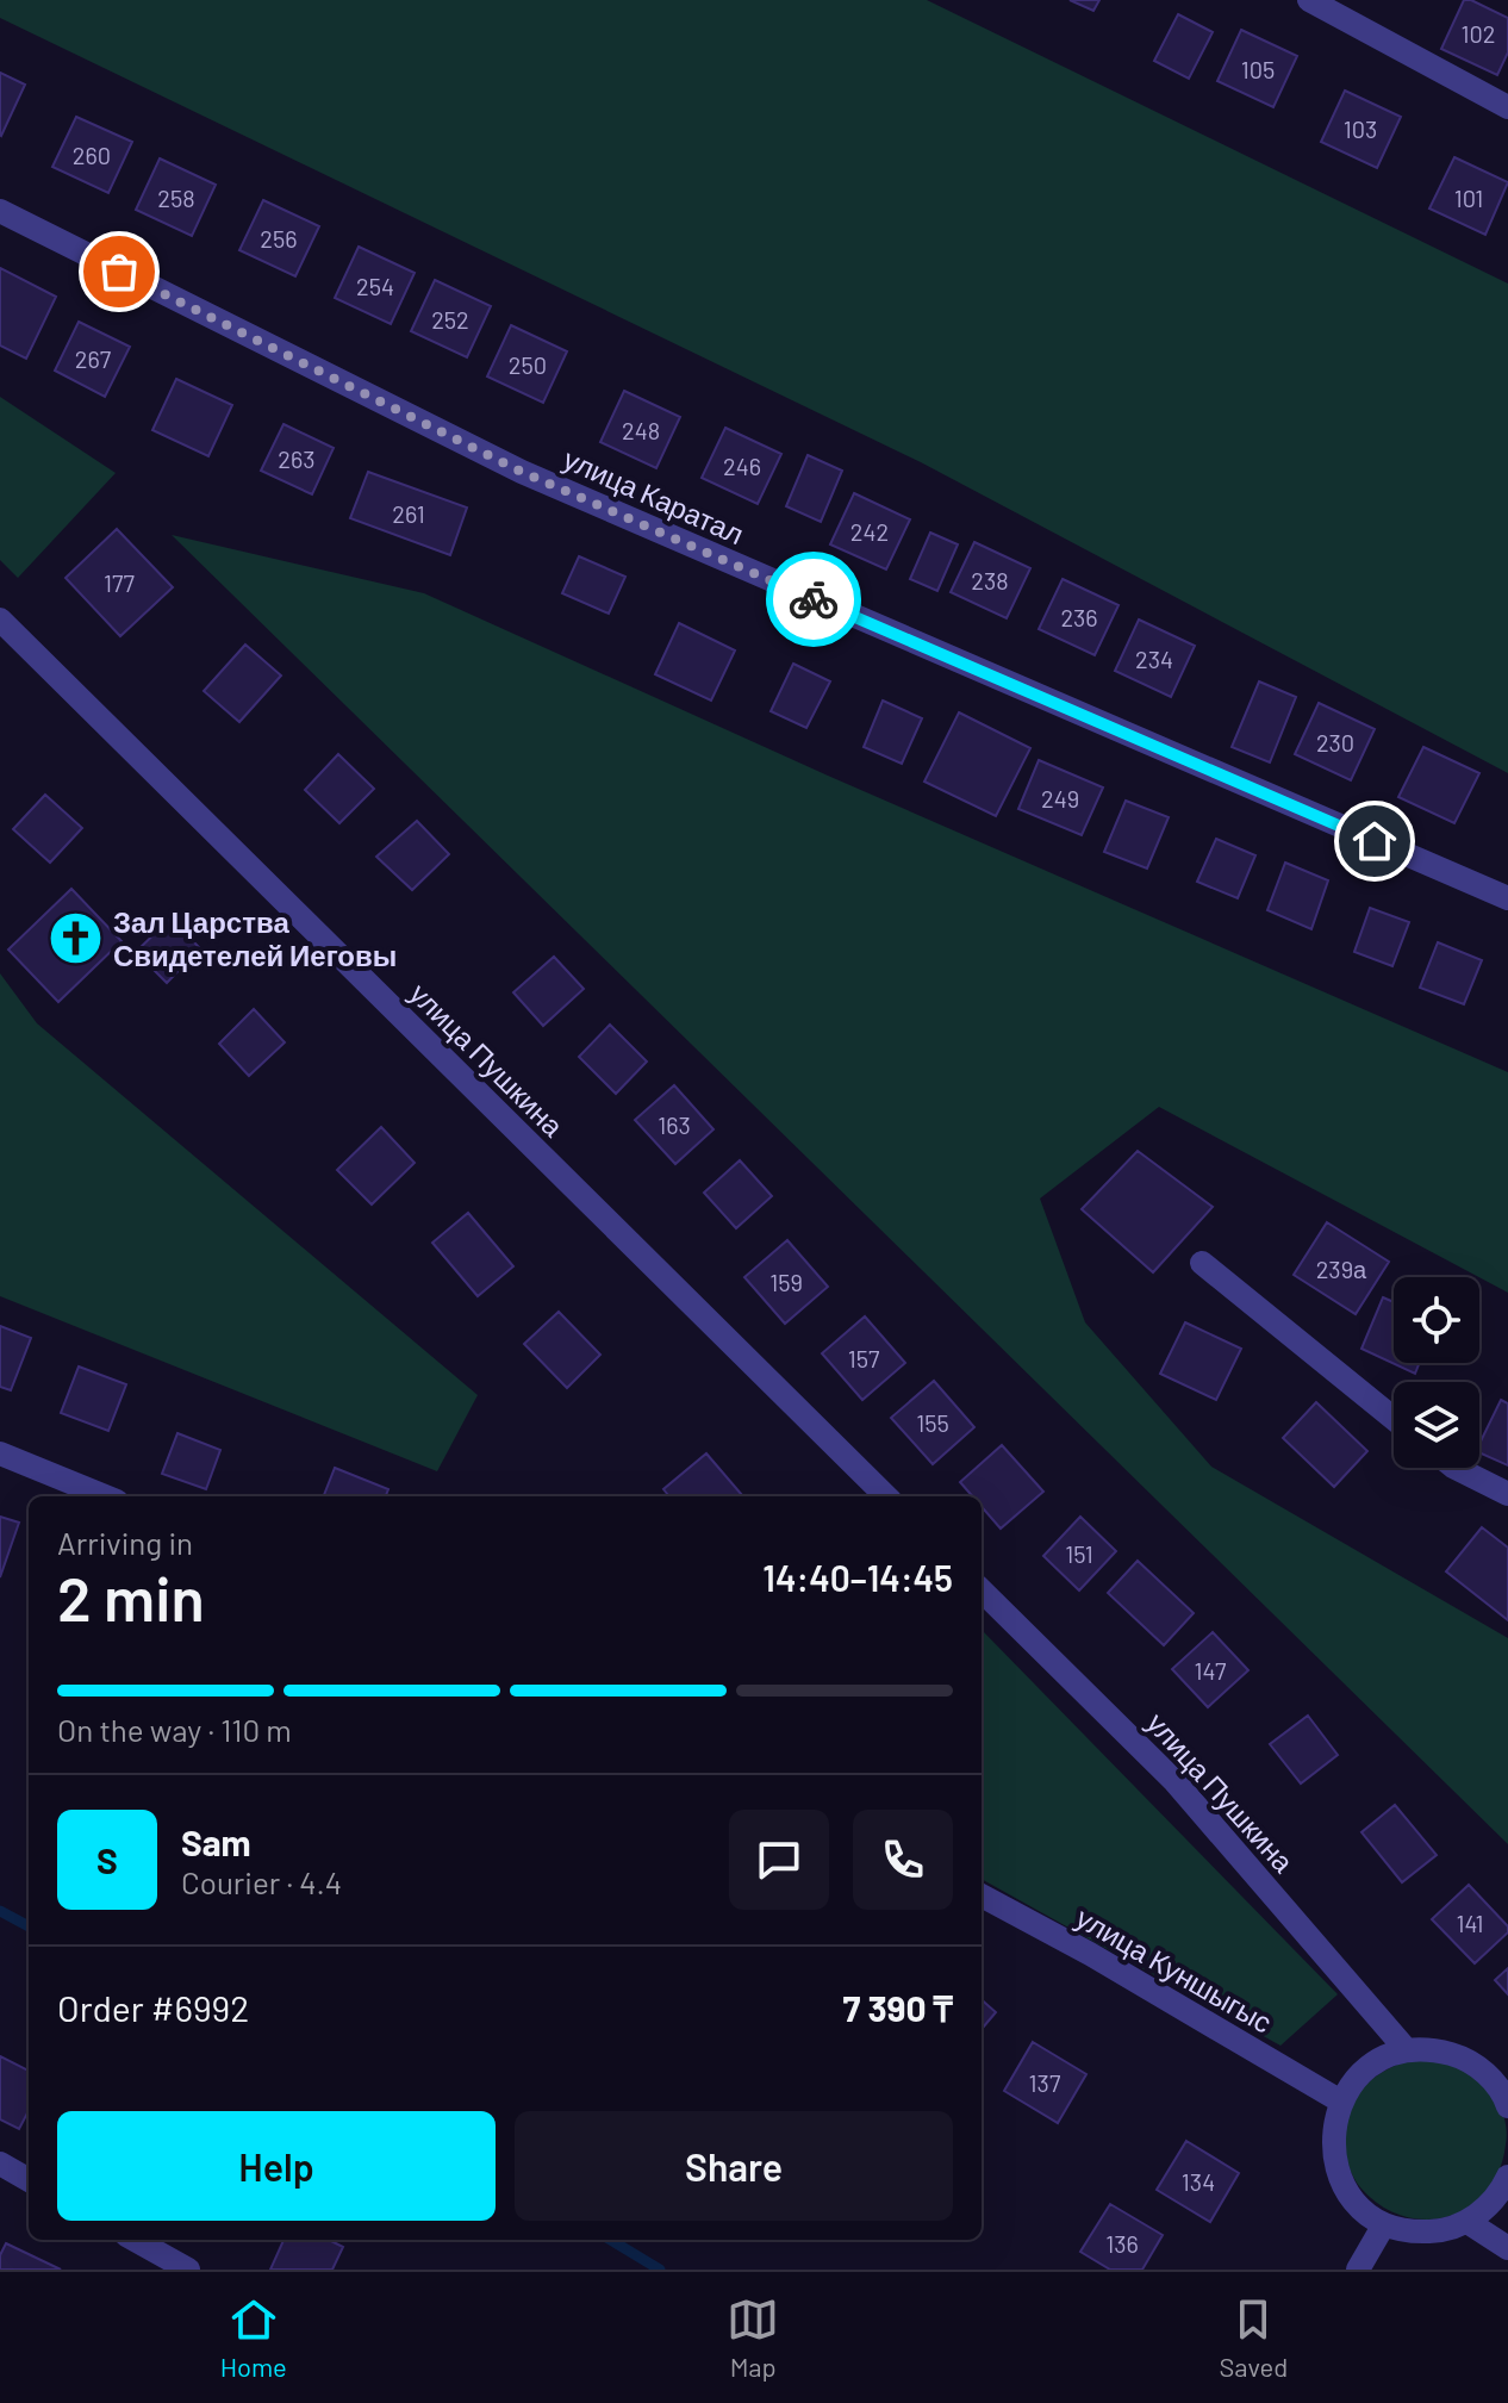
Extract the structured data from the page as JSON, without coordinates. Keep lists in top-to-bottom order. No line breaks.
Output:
{"streets":{"street":["улица Каратал","улица Пушкина","улица Куншыгыс"]},"places":{"church":["Зал Царства Свидетелей Иеговы"]},"house_numbers":["102","105","103","260","258","101","256","254","252","267","250","248","263","246","261","242","238","177","236","234","230","249","163","239а","159","157","155","151","147","141","137","134","136"],"page":{"heading":["2 min","Arriving in","14:40–14:45"],"panel":["Sam","Courier · 4.4","Order #6992","7 390 ₸"],"bar":"On the way · 110 m","round":"S","buttons":["Help","Share"],"tabs":["Home","Map","Saved"]}}
